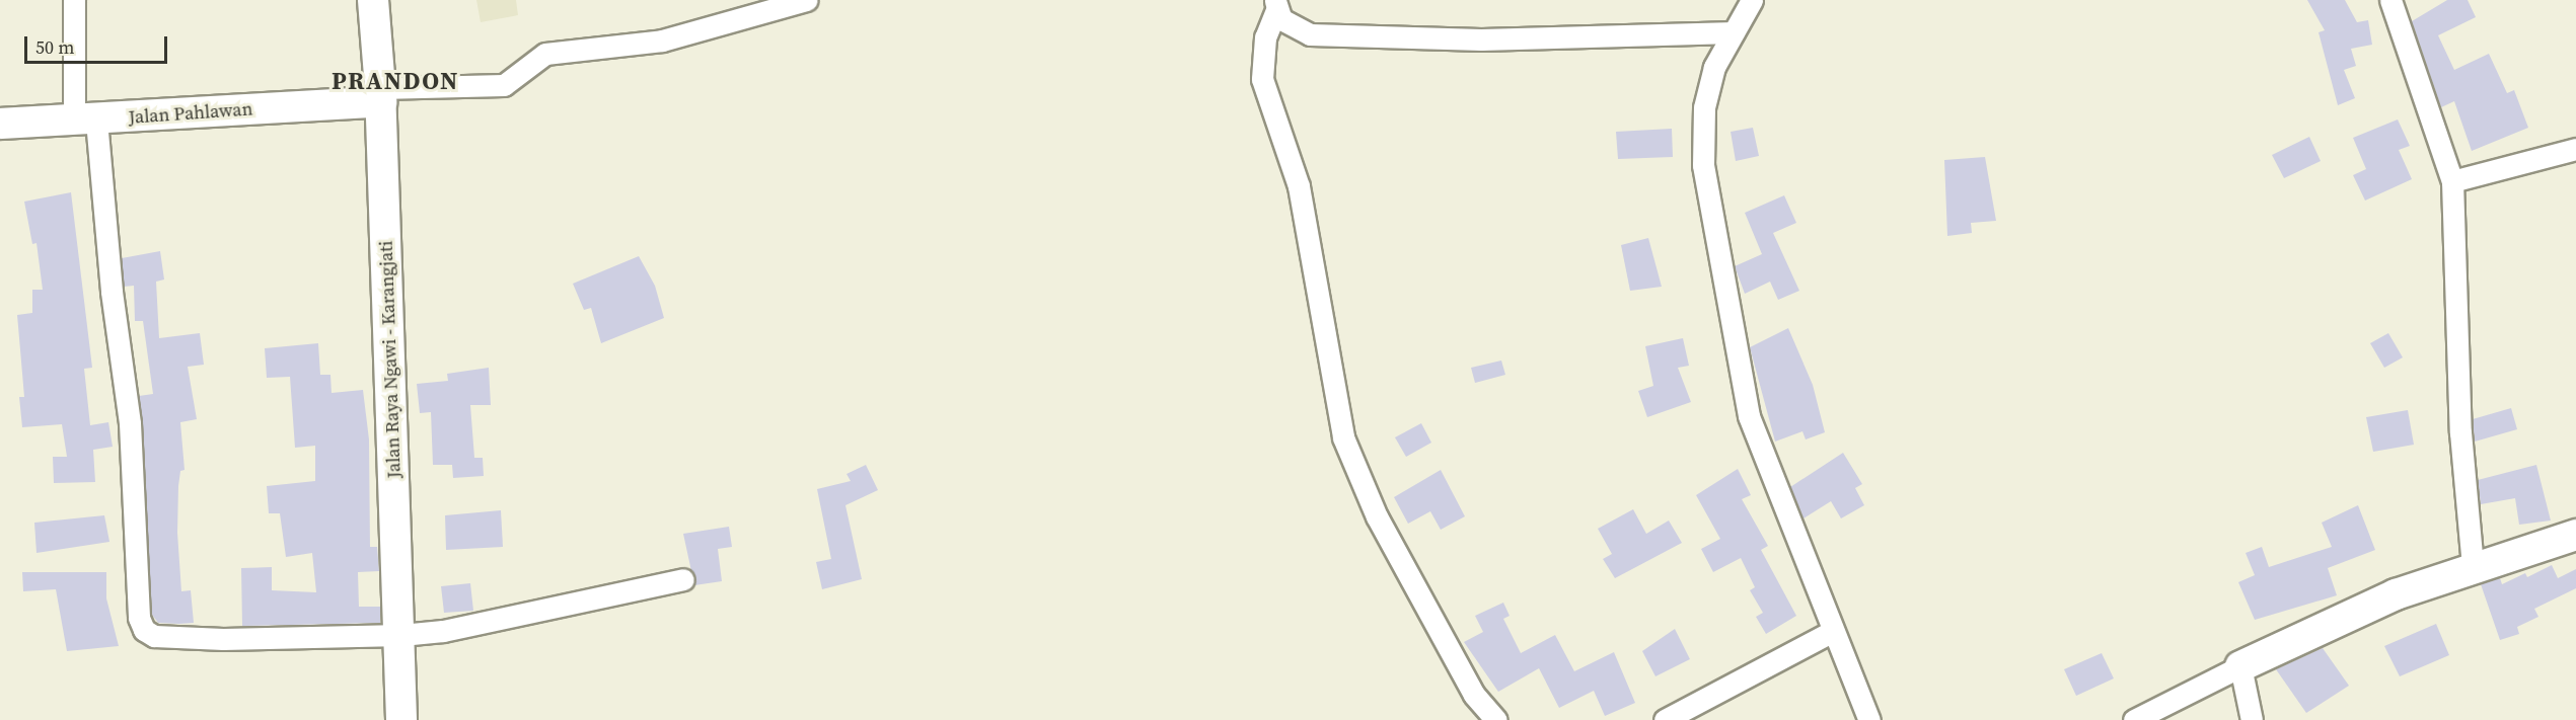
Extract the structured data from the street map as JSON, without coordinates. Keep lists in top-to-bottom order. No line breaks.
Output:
{"streets":{"main road":["Jalan Pahlawan","Jalan Raya Ngawi - Karangjati"]},"crossings":[["Jalan Pahlawan","Jalan Raya Ngawi - Karangjati"]],"districts":["PRANDON"],"scale_bar":"50 m"}
